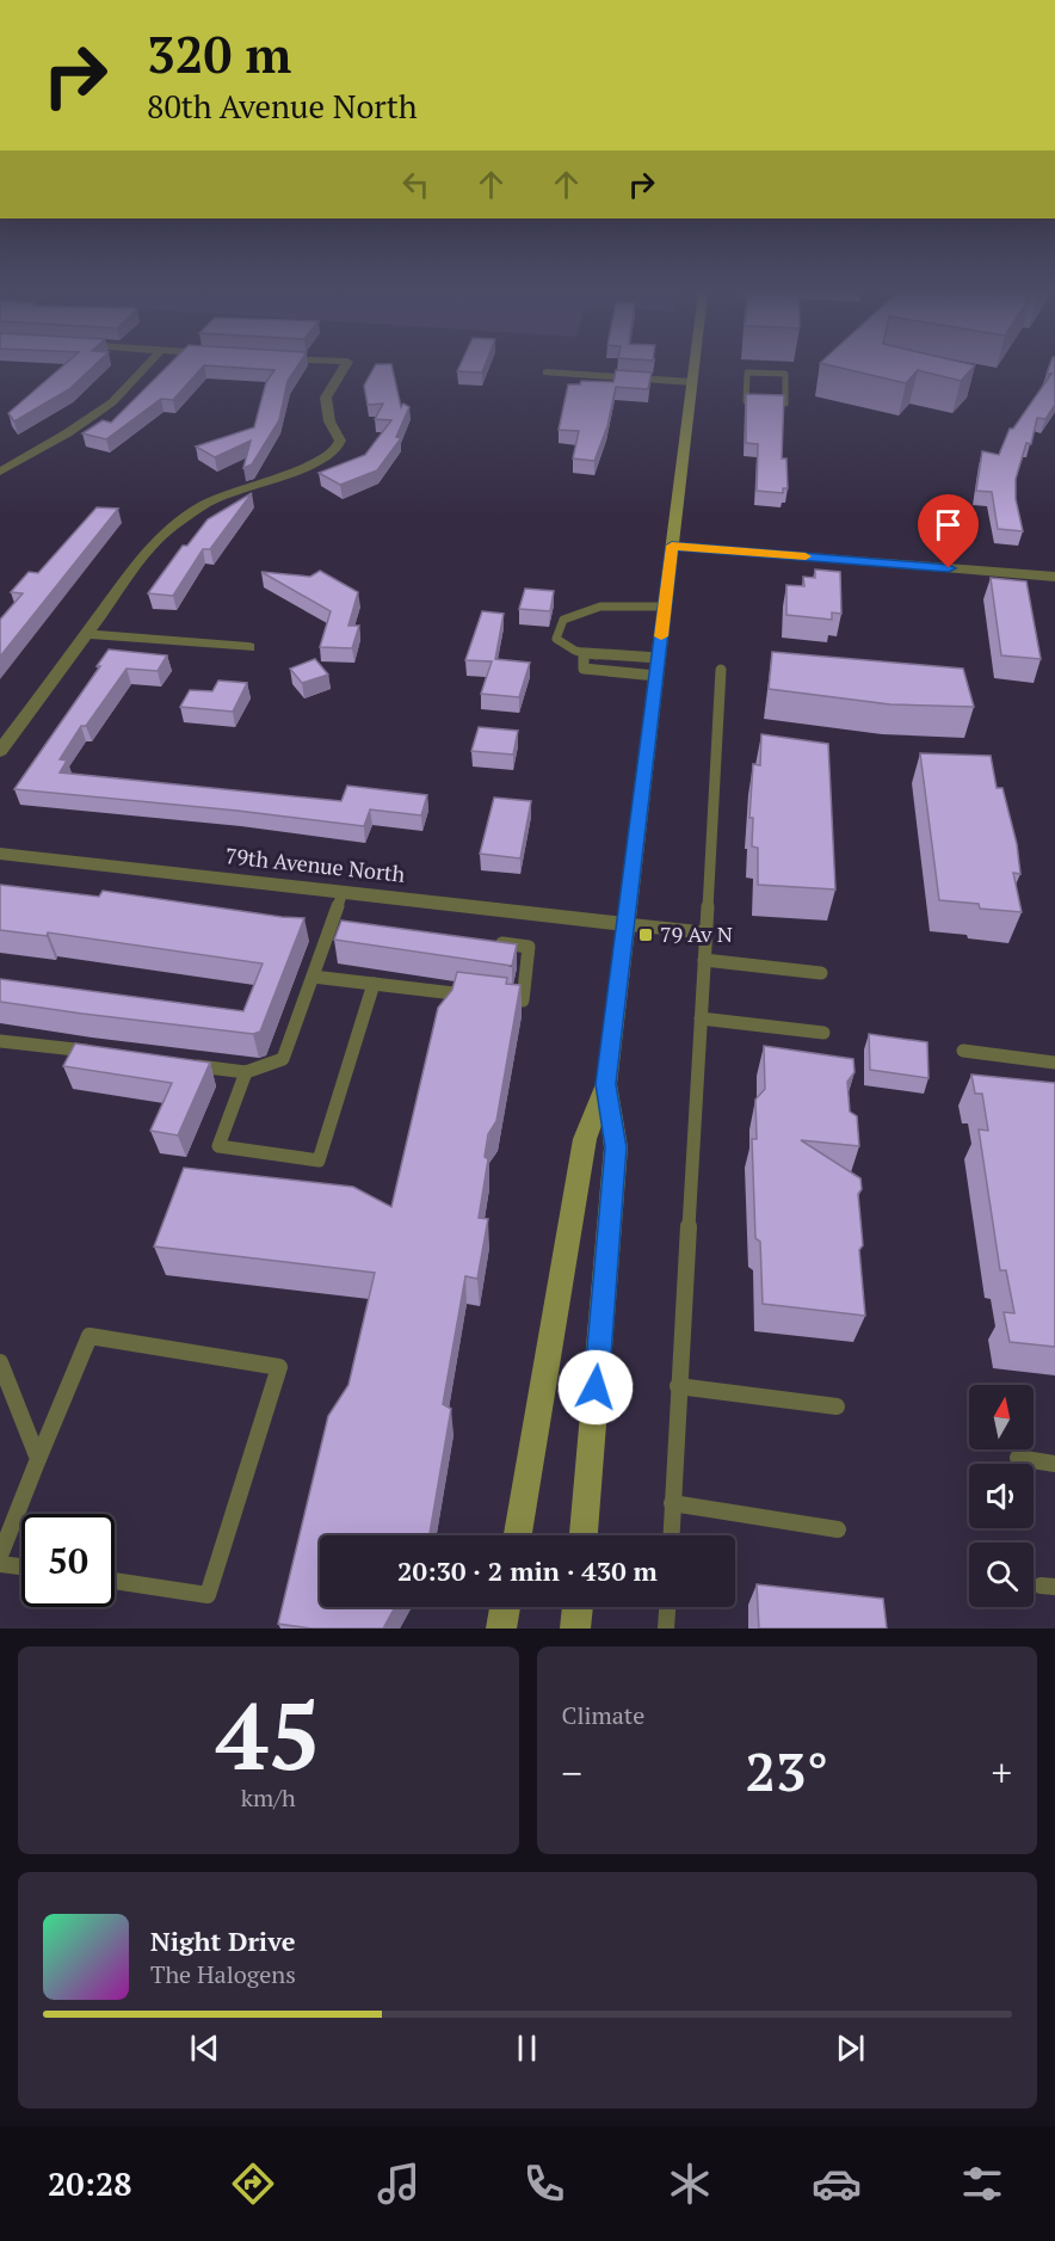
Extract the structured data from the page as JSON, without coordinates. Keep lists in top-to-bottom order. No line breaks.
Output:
{"streets":{"street":["79th Avenue North"]},"places":{"transit":["79 Av N"]},"north":"top","page":{"turn":["320 m","80th Avenue North"],"limit":"50","trip":"20:30 · 2 min · 430 m","tile":[["45","km/h"],"Climate"],"heat":["−","23°","+"],"song":["Night Drive","The Halogens"],"tabs":"20:28"}}
